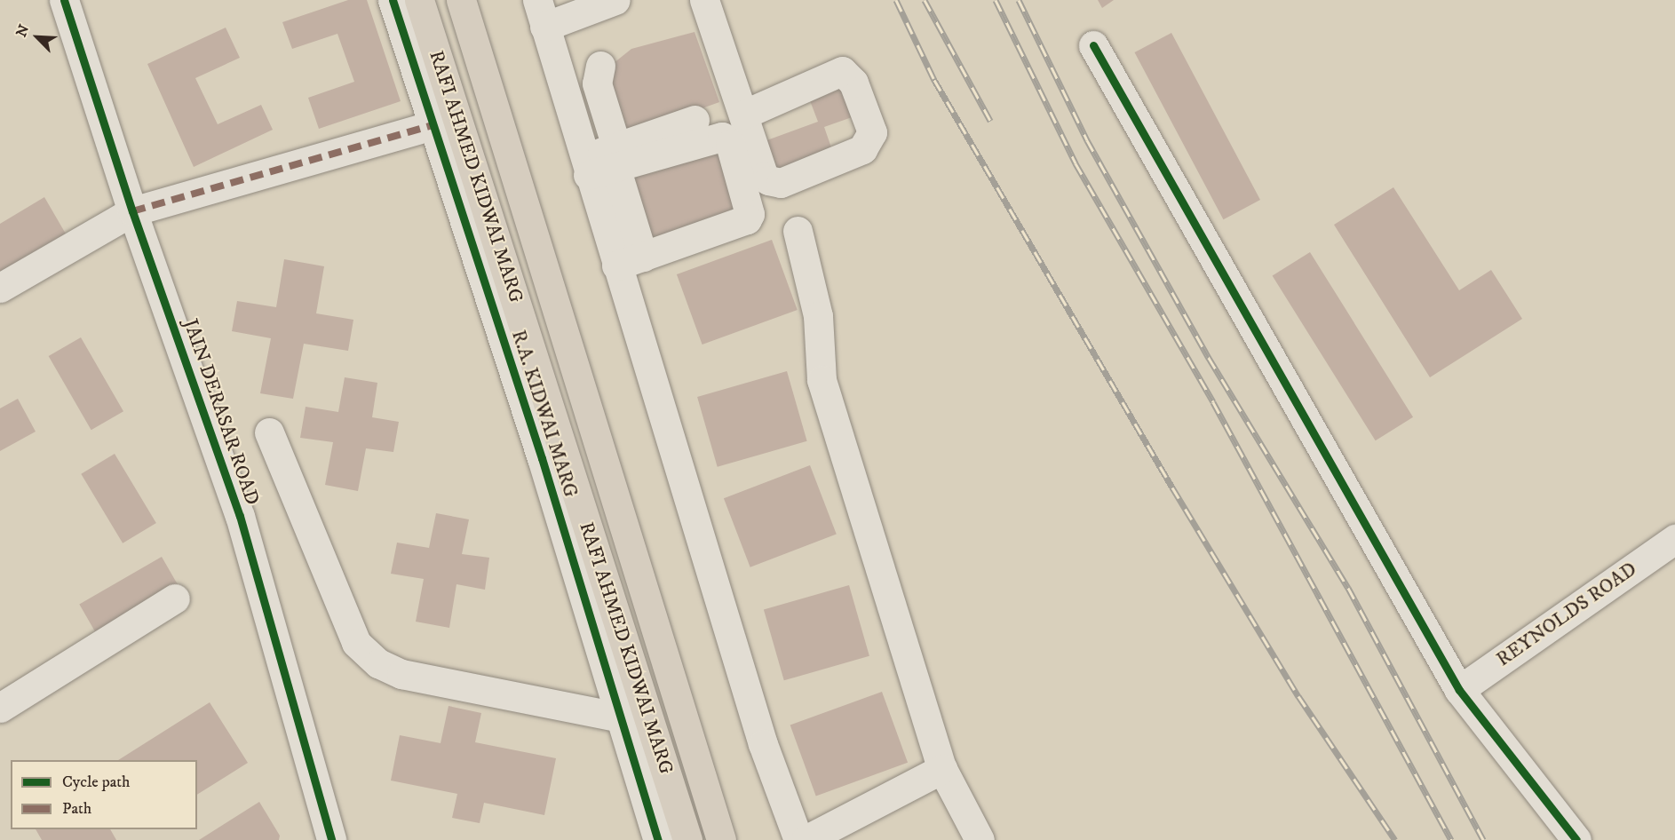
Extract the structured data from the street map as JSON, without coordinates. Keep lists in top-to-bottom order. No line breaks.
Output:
{"streets":{"main road":["RAFI AHMED KIDWAI MARG"],"street":["JAIN DERASAR ROAD","R.A. KIDWAI MARG","REYNOLDS ROAD"]},"legend":["Cycle path","Path"],"north":"top left"}
